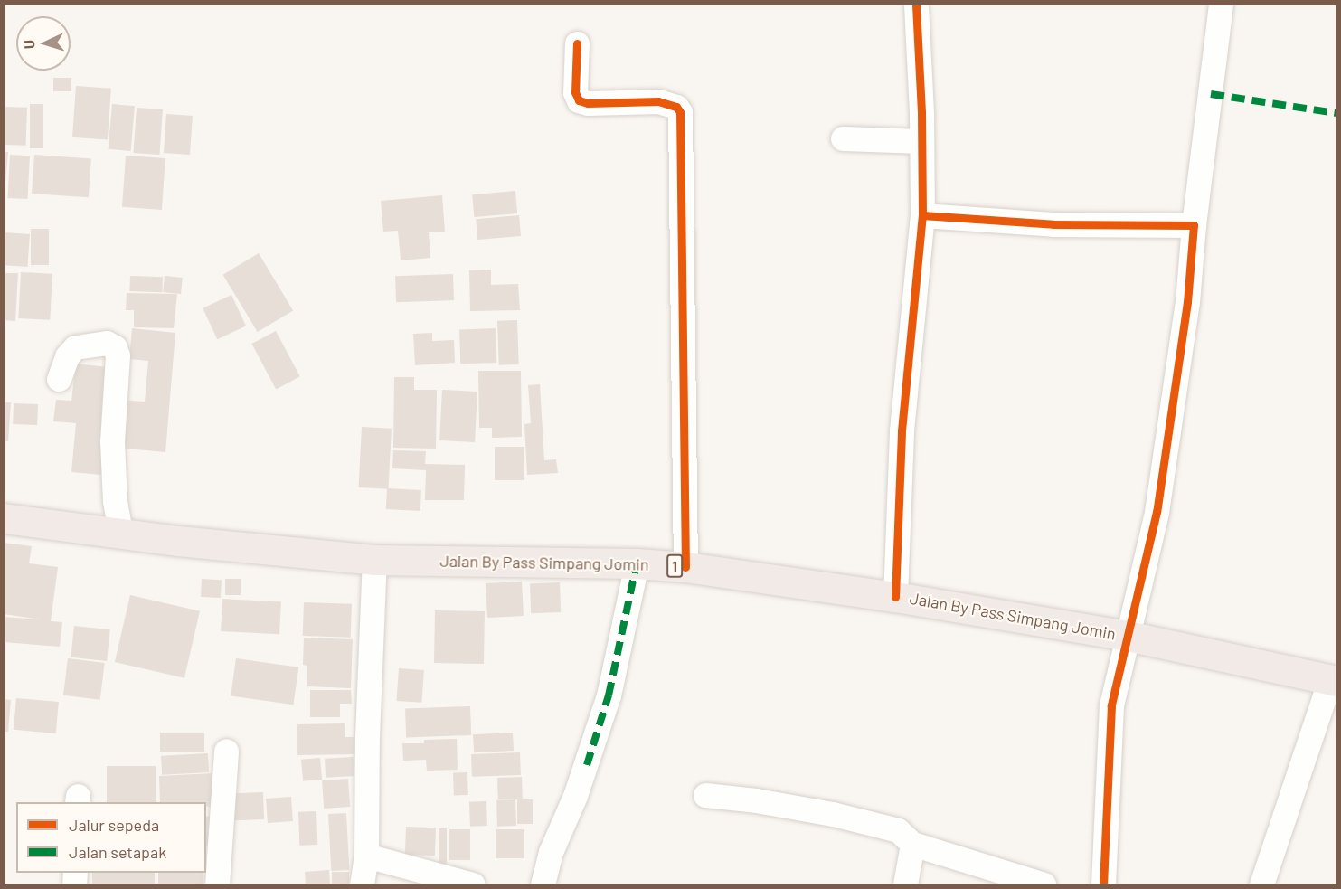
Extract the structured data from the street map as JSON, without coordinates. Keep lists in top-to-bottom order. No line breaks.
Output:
{"streets":{"highway":["Jalan By Pass Simpang Jomin","1"]},"legend":["Jalur sepeda","Jalan setapak"],"north":"left"}
